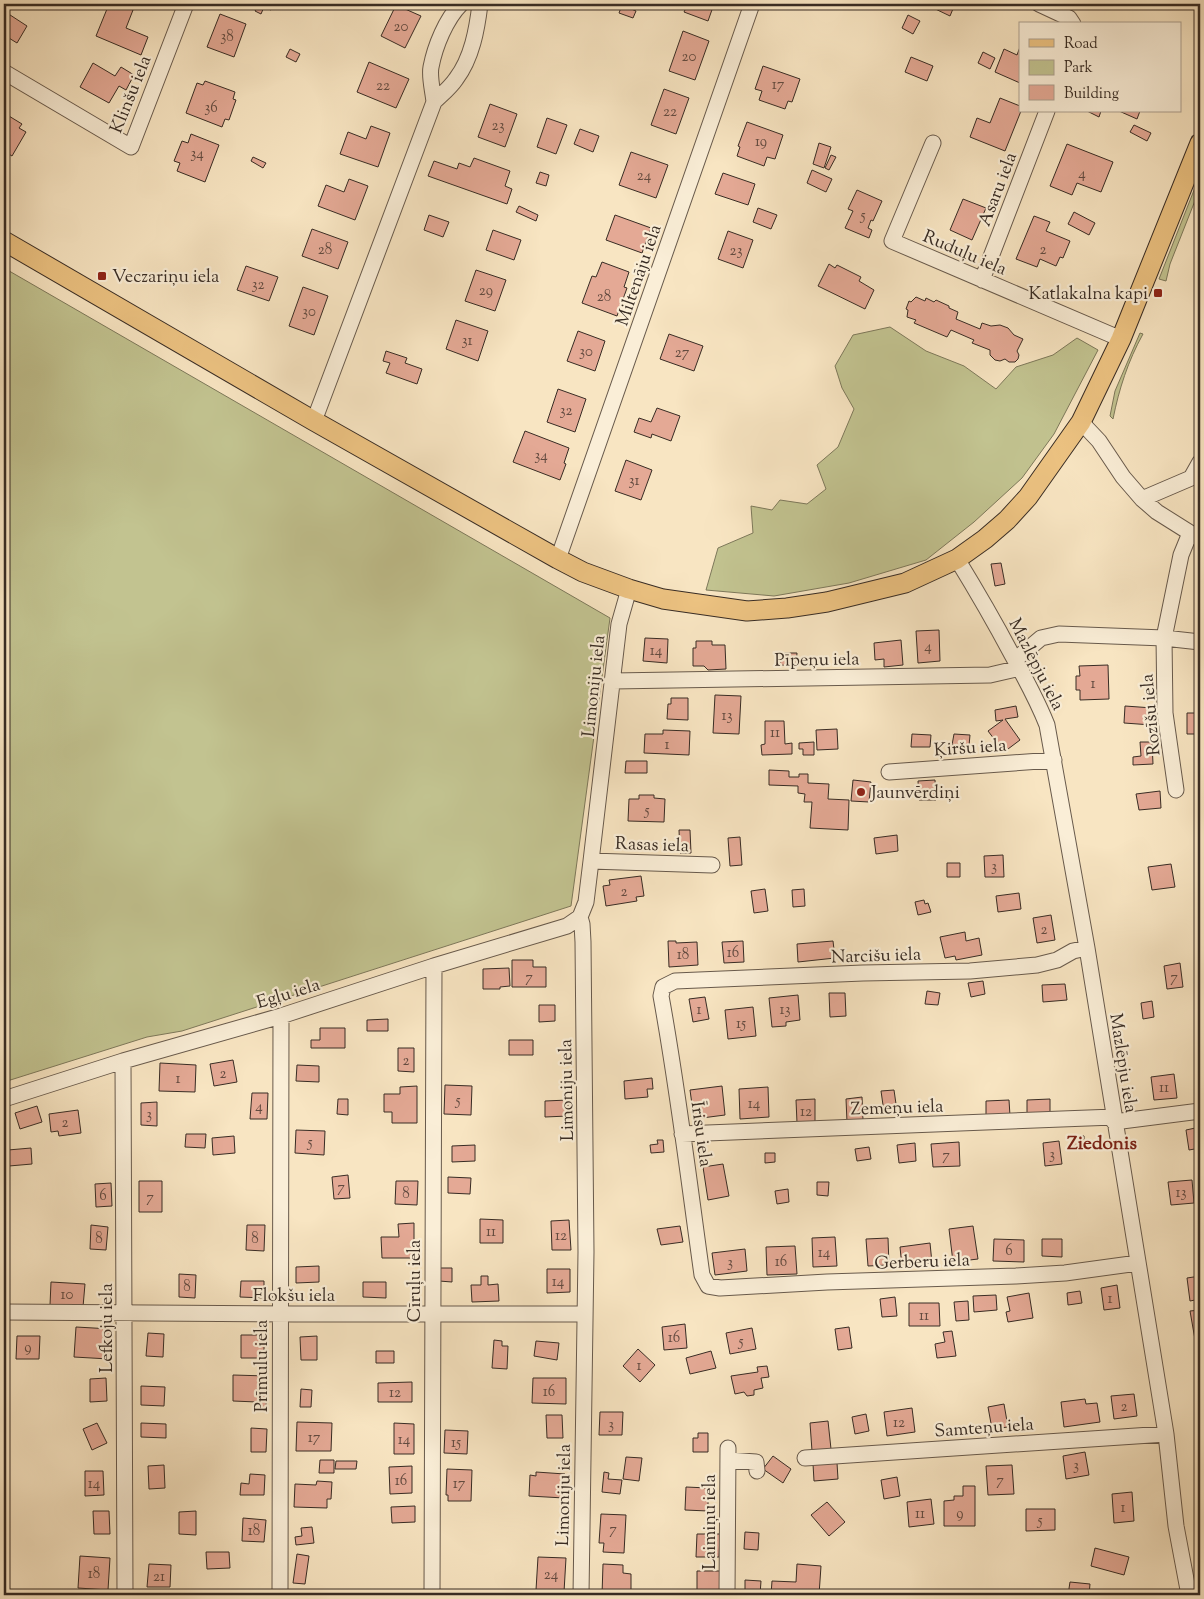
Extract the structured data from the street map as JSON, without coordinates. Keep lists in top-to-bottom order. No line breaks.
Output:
{"streets":{"street":["Klinšu iela","Asaru iela","Ruduļu iela","Miltenāju iela","Pīpeņu iela","Mazlēpju iela","Limoniju iela","Rozīšu iela","Ķiršu iela","Rasas iela","Narcišu iela","Egļu iela","Zemeņu iela","Īrisu iela","Gerberu iela","Cīruļu iela","Flokšu iela","Lefkoju iela","Prīmulu iela","Samteņu iela","Laimiņu iela"]},"crossings":[["Asaru iela","Ruduļu iela"],["Pīpeņu iela","Mazlēpju iela"],["Pīpeņu iela","Limoniju iela"],["Mazlēpju iela","Ķiršu iela"],["Mazlēpju iela","Narcišu iela"],["Mazlēpju iela","Zemeņu iela"],["Mazlēpju iela","Gerberu iela"],["Mazlēpju iela","Samteņu iela"],["Limoniju iela","Rasas iela"],["Limoniju iela","Egļu iela"],["Limoniju iela","Flokšu iela"],["Narcišu iela","Īrisu iela"],["Egļu iela","Cīruļu iela"],["Egļu iela","Lefkoju iela"],["Egļu iela","Prīmulu iela"],["Zemeņu iela","Īrisu iela"],["Īrisu iela","Gerberu iela"],["Cīruļu iela","Flokšu iela"],["Flokšu iela","Lefkoju iela"],["Flokšu iela","Prīmulu iela"]],"districts":["Ziedonis"],"places":{"transit":["Veczariņu iela","Katlakalna kapi"],"other":["Jaunvērdiņi"]},"house_numbers":["20","38","20","17","22","36","22","23","19","34","4","24","5","28","2","23","32","29","28","30","31","30","27","32","34","31","4","14","1","13","11","1","5","3","2","2","16","18","7","7","1","13","15","2","2","1","11","5","14","4","12","3","2","5","3","7","7","13","8","6","7","11","12","8","8","6","14","16","3","14","8","10","1","11","16","5","9","1","16","12","2","12","3","17","14","15","3","16","7","14","17","1","11","9","5","7","18","18","24","21"],"legend":["Road","Park","Building"]}
